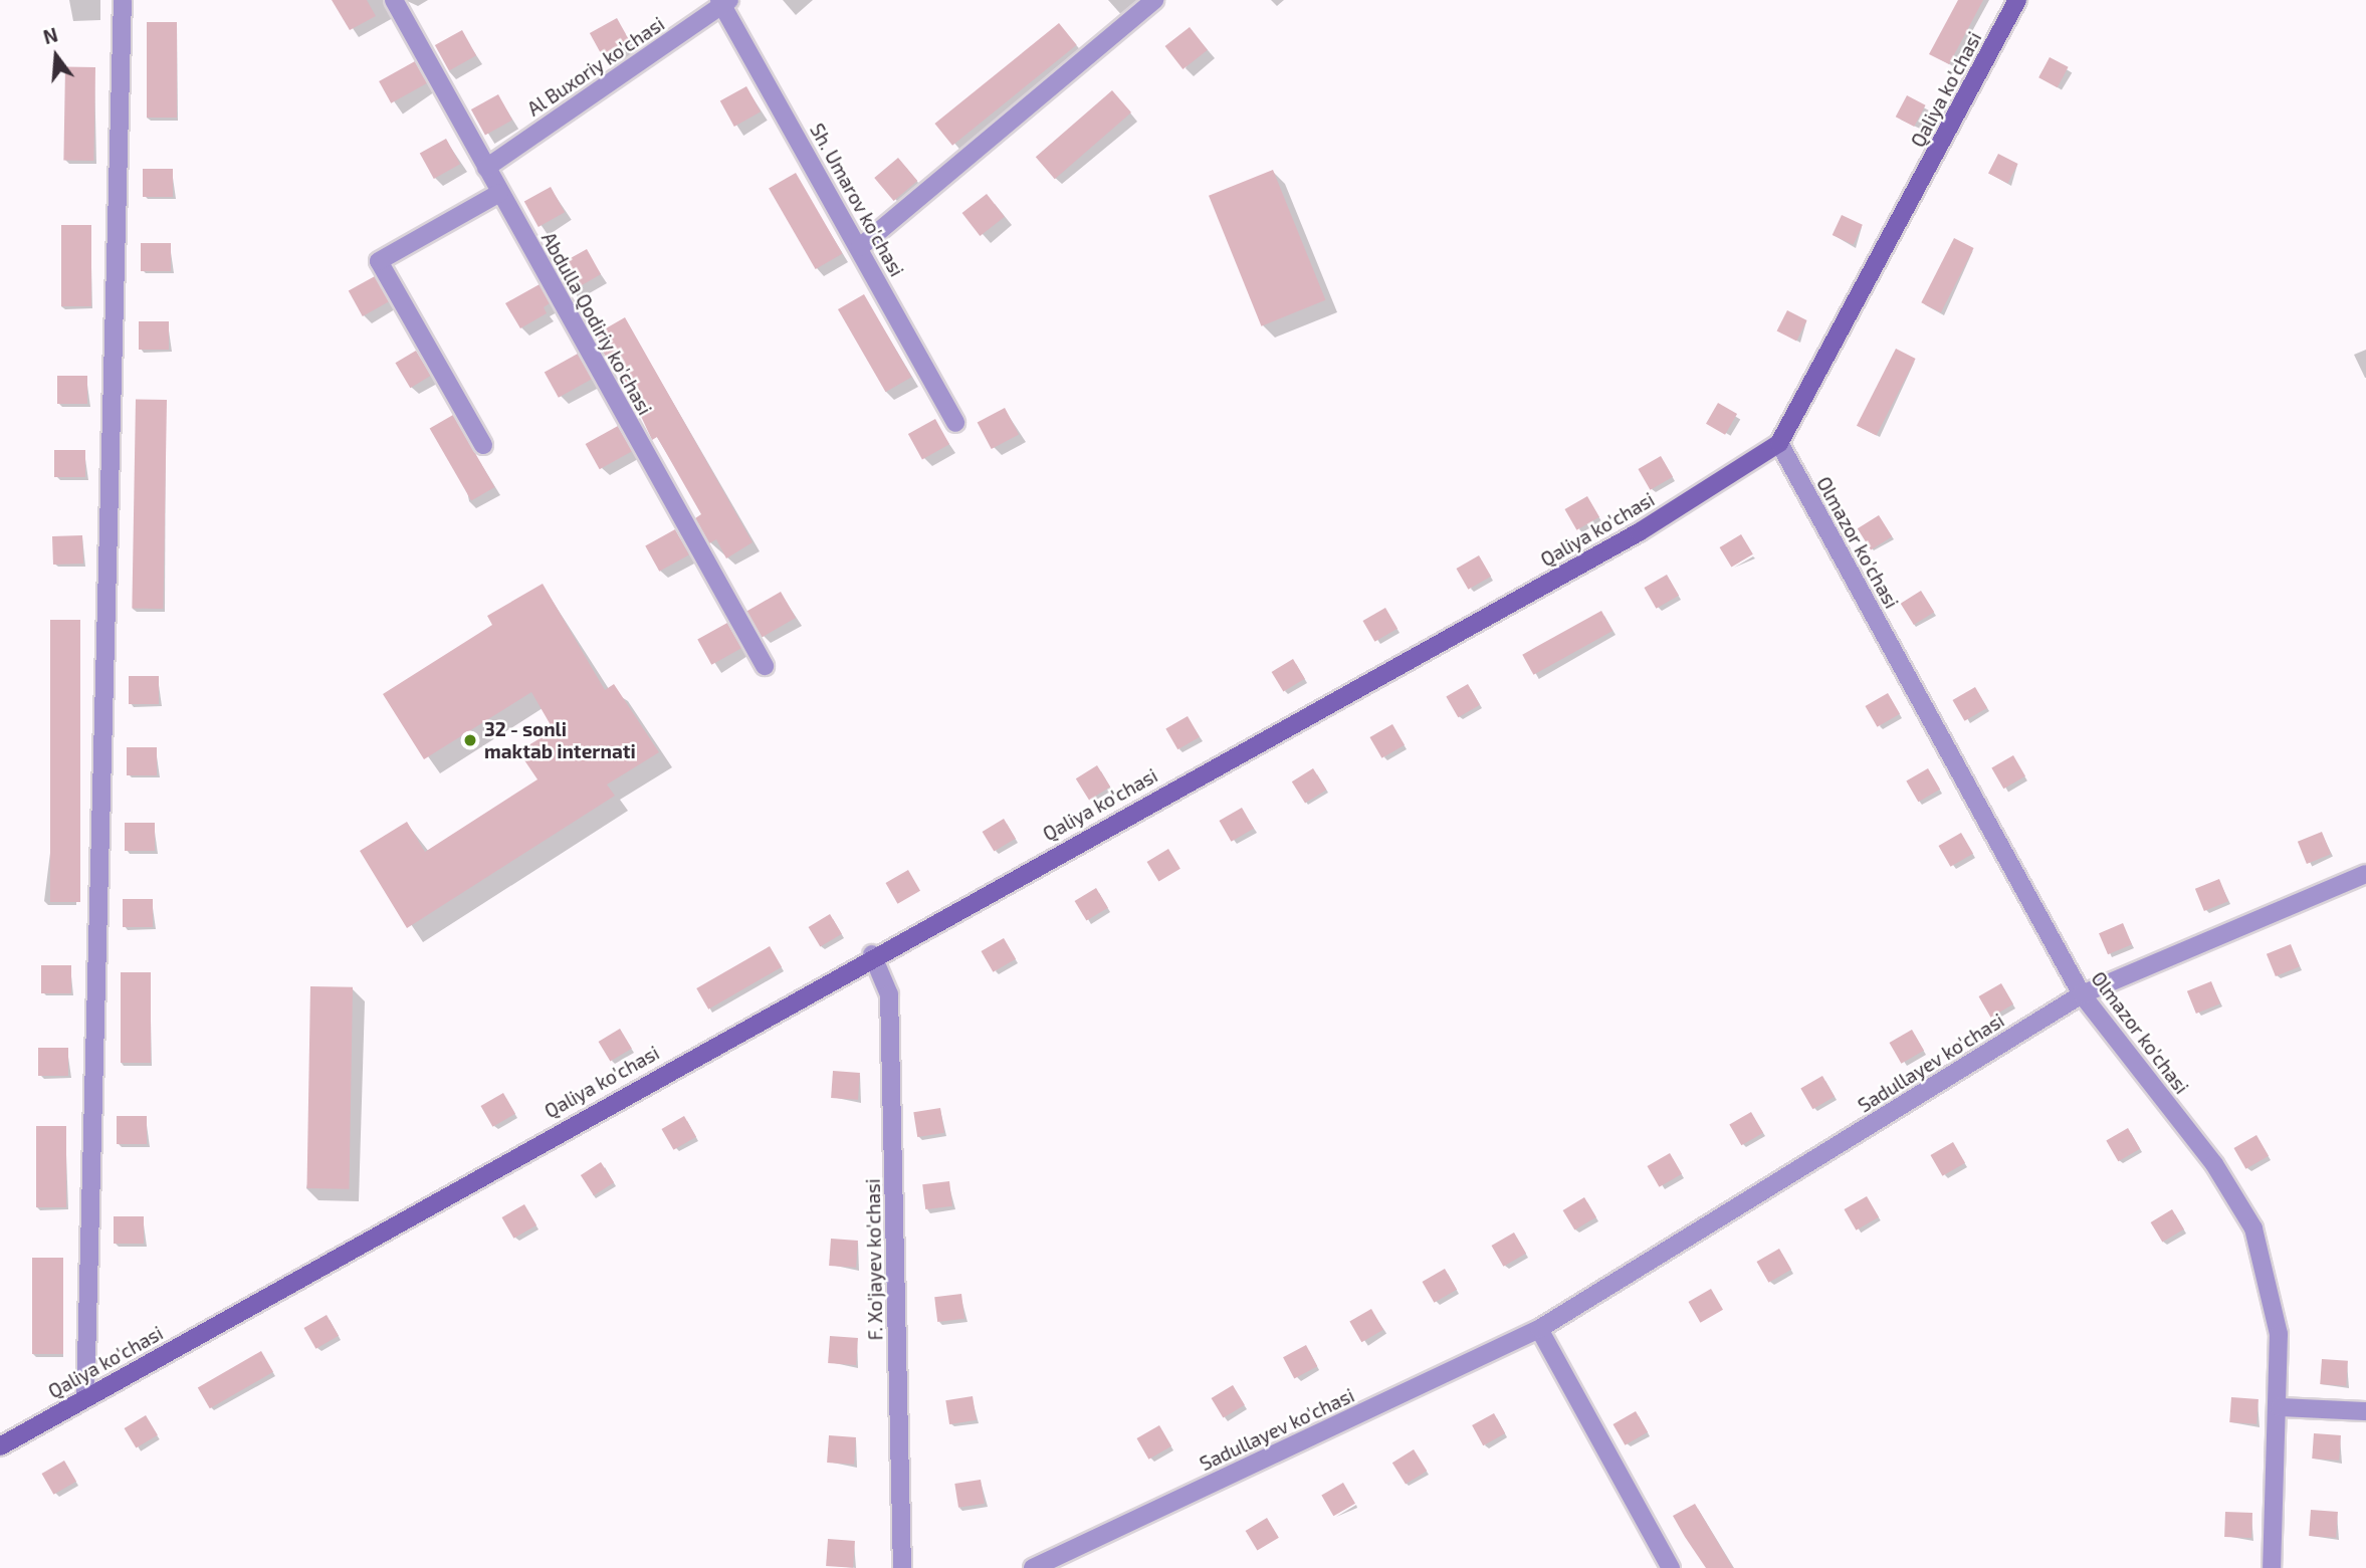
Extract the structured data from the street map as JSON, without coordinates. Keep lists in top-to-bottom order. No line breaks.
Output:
{"streets":{"main road":["Qaliya ko'chasi"],"street":["Al Buxoriy ko'chasi","Sh. Umarov ko'chasi","Abdulla Qodiriy ko'chasi","Olmazor ko'chasi","Sadullayev ko'chasi","F. Xo'jayev ko'chasi"]},"crossings":[["Al Buxoriy ko'chasi","Sh. Umarov ko'chasi"],["Al Buxoriy ko'chasi","Abdulla Qodiriy ko'chasi"],["Qaliya ko'chasi","Olmazor ko'chasi"],["Qaliya ko'chasi","F. Xo'jayev ko'chasi"],["Olmazor ko'chasi","Sadullayev ko'chasi"]],"places":["32 - sonli maktab internati"],"north":"top"}
